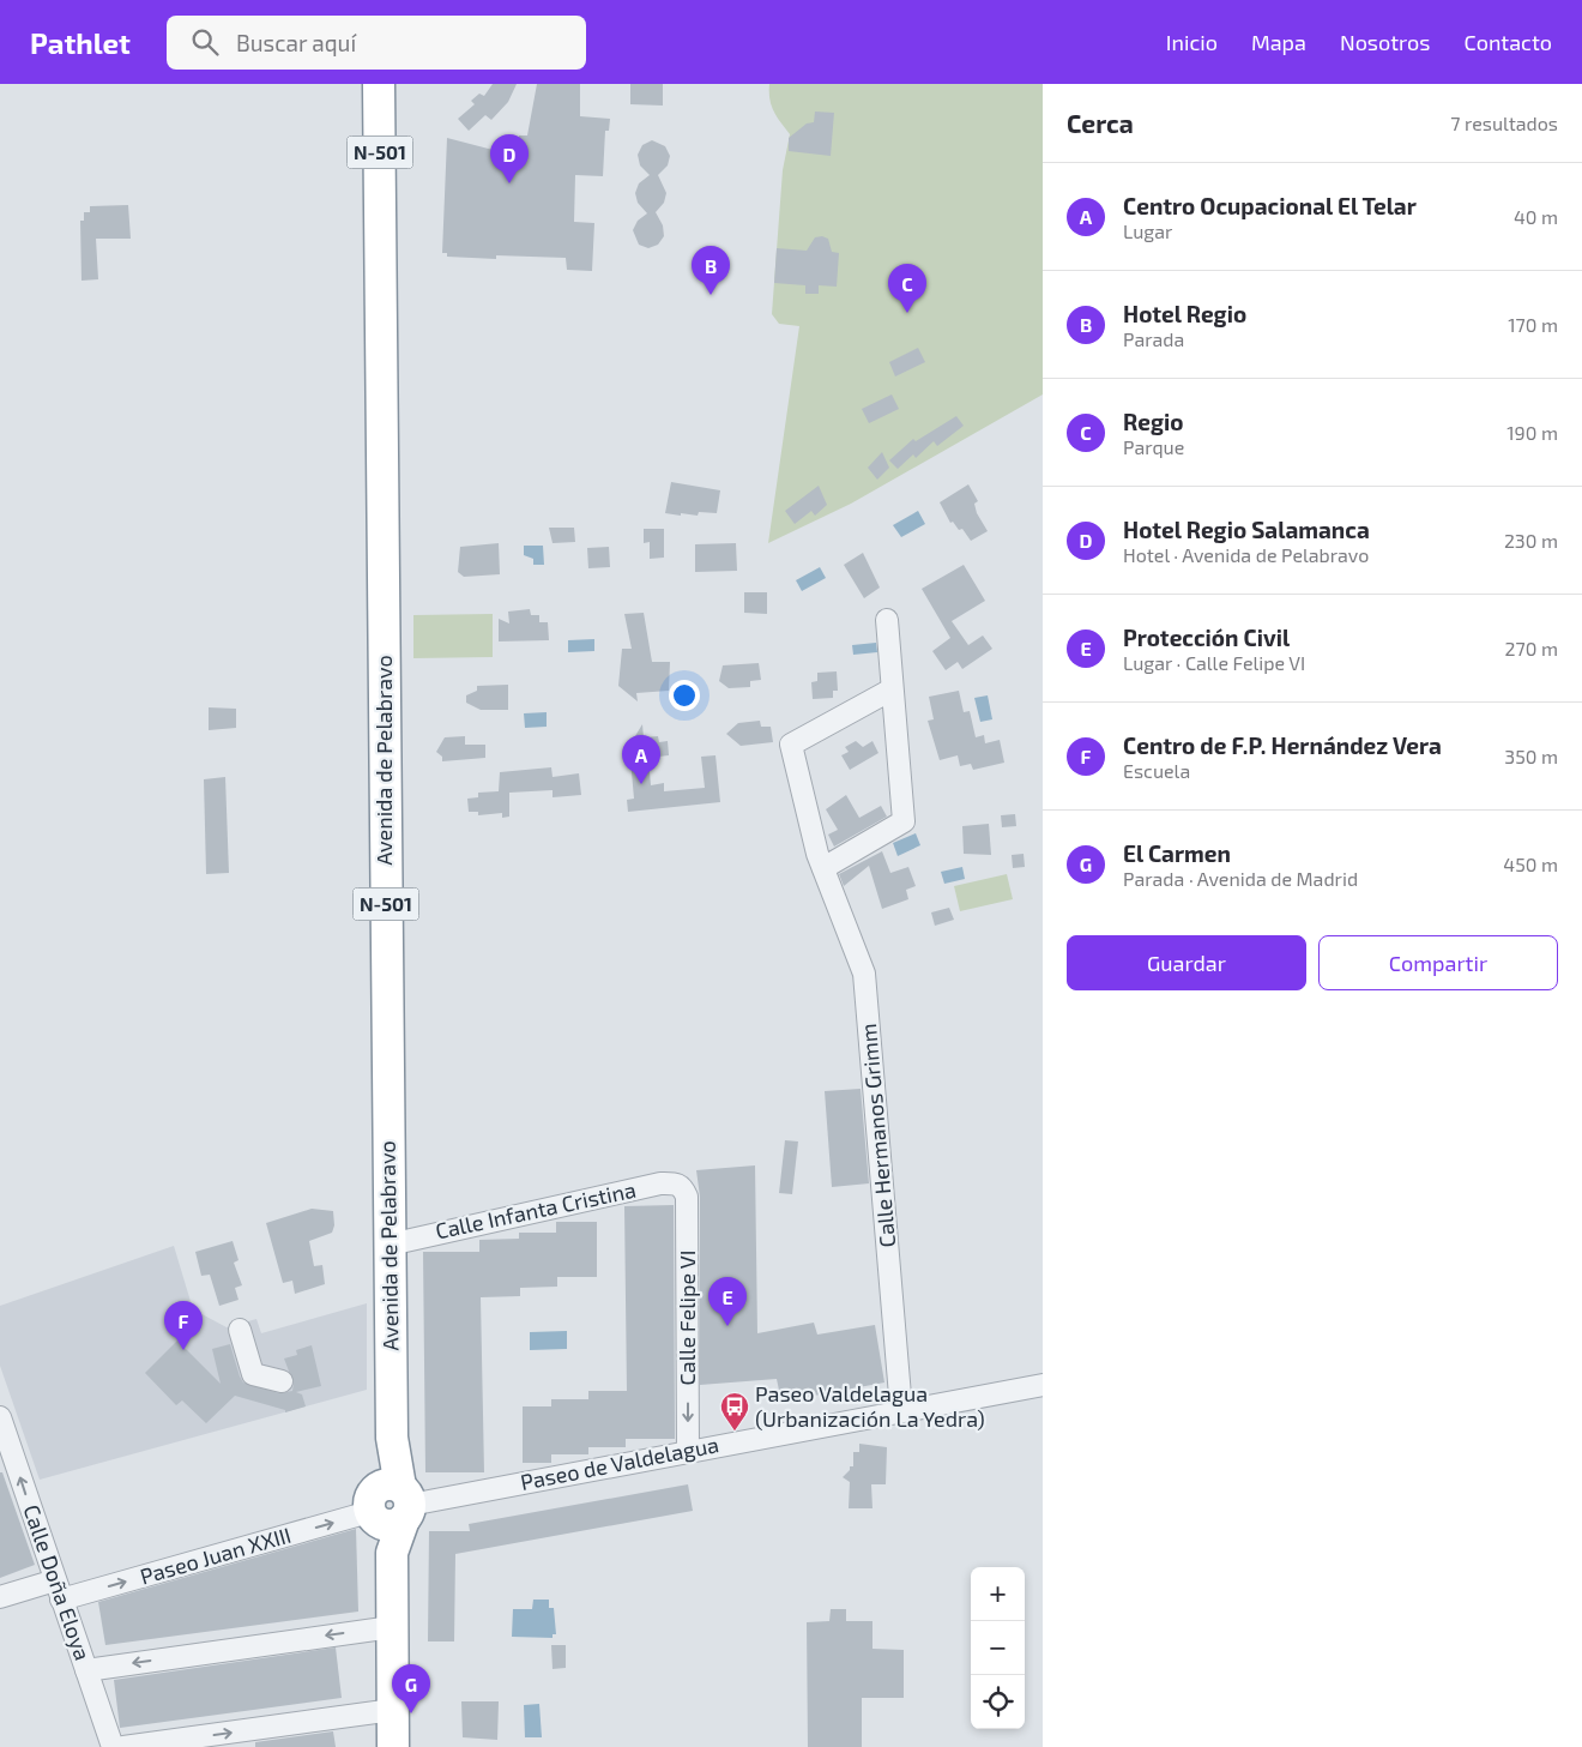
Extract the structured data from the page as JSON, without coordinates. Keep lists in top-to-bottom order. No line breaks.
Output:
{"streets":{"highway":["N-501","Avenida de Pelabravo"],"street":["Calle Hermanos Grimm","Calle Infanta Cristina","Calle Felipe VI","Paseo de Valdelagua","Paseo Juan XXIII","Calle Doña Eloya"]},"crossings":[["Avenida de Pelabravo","Calle Infanta Cristina"],["Avenida de Pelabravo","Paseo de Valdelagua"],["Avenida de Pelabravo","Paseo Juan XXIII"],["Calle Hermanos Grimm","Paseo de Valdelagua"],["Calle Infanta Cristina","Calle Felipe VI"],["Calle Felipe VI","Paseo de Valdelagua"],["Paseo de Valdelagua","Paseo Juan XXIII"],["Paseo Juan XXIII","Calle Doña Eloya"]],"one_way":["Calle Felipe VI","Calle Doña Eloya"],"places":{"bus stop":["Paseo Valdelagua (Urbanización La Yedra)"]},"page":{"header":"Pathlet","search":"Buscar aquí","nav":["Inicio","Mapa","Nosotros","Contacto"],"heading":["Cerca","7 resultados"],"pins":["D","B","C","A","E","F","G"],"list":[{"mark":"A","name":"Centro Ocupacional El Telar","note":"Lugar","value":"40 m"},{"mark":"B","name":"Hotel Regio","note":"Parada","value":"170 m"},{"mark":"C","name":"Regio","note":"Parque","value":"190 m"},{"mark":"D","name":"Hotel Regio Salamanca","note":"Hotel · Avenida de Pelabravo","value":"230 m"},{"mark":"E","name":"Protección Civil","note":"Lugar · Calle Felipe VI","value":"270 m"},{"mark":"F","name":"Centro de F.P. Hernández Vera","note":"Escuela","value":"350 m"},{"mark":"G","name":"El Carmen","note":"Parada · Avenida de Madrid","value":"450 m"}],"buttons":["Guardar","Compartir"],"map_buttons":["+","−"]}}
